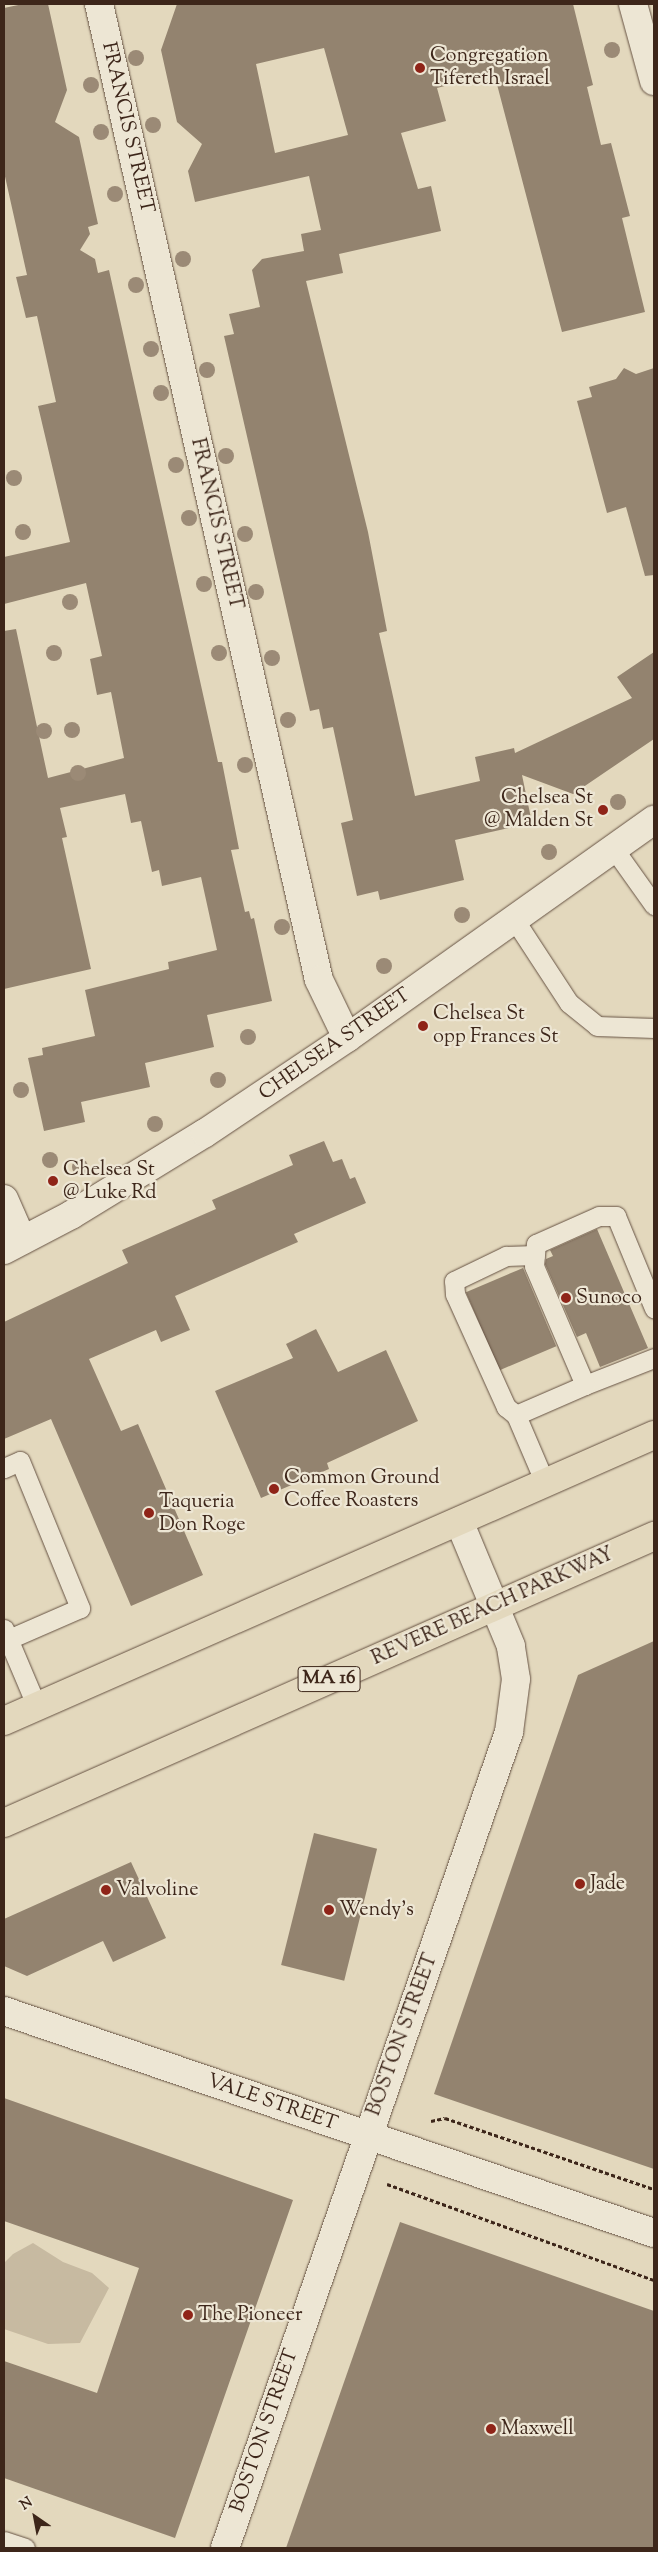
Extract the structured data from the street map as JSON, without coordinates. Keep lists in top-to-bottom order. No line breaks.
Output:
{"streets":{"highway":["REVERE BEACH PARKWAY","MA 16"],"street":["FRANCIS STREET","CHELSEA STREET","BOSTON STREET","VALE STREET"]},"crossings":[["FRANCIS STREET","CHELSEA STREET"],["REVERE BEACH PARKWAY","BOSTON STREET"],["BOSTON STREET","VALE STREET"]],"places":["Congregation Tifereth Israel","Chelsea St @ Malden St","Chelsea St opp Frances St","Chelsea St @ Luke Rd","Sunoco","Common Ground Coffee Roasters","Taqueria Don Roge","Jade","Valvoline","Wendy's","The Pioneer","Maxwell"],"north":"top left"}
